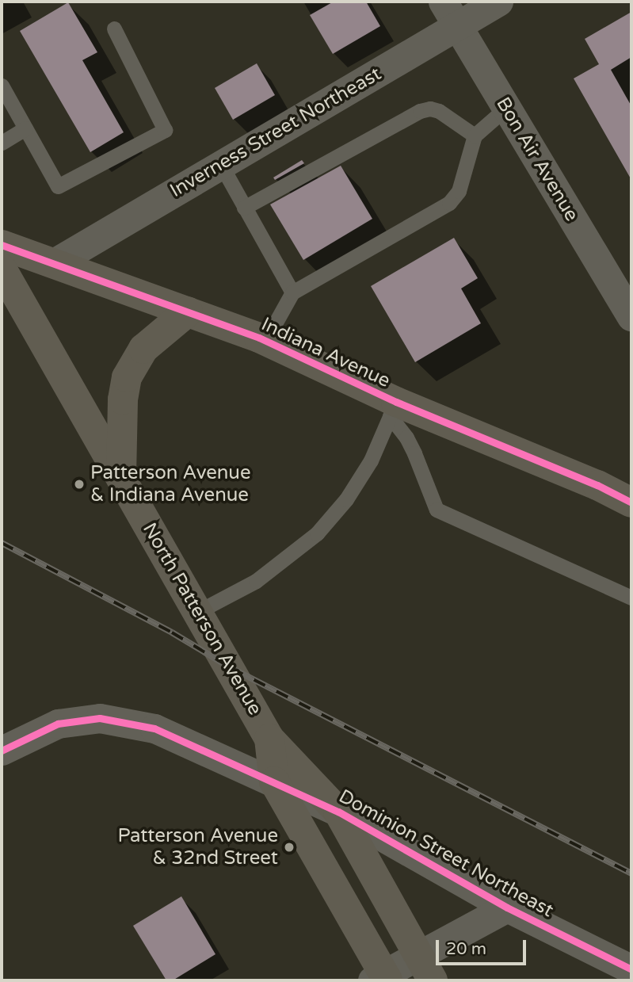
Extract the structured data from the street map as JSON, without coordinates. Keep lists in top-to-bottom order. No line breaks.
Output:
{"streets":{"main road":["Indiana Avenue","North Patterson Avenue"],"street":["Inverness Street Northeast","Bon Air Avenue","Dominion Street Northeast"]},"crossings":[["Inverness Street Northeast","Bon Air Avenue"],["Inverness Street Northeast","Indiana Avenue"],["North Patterson Avenue","Dominion Street Northeast"]],"places":["Patterson Avenue & Indiana Avenue","Patterson Avenue & 32nd Street"],"scale_bar":"20 m"}
